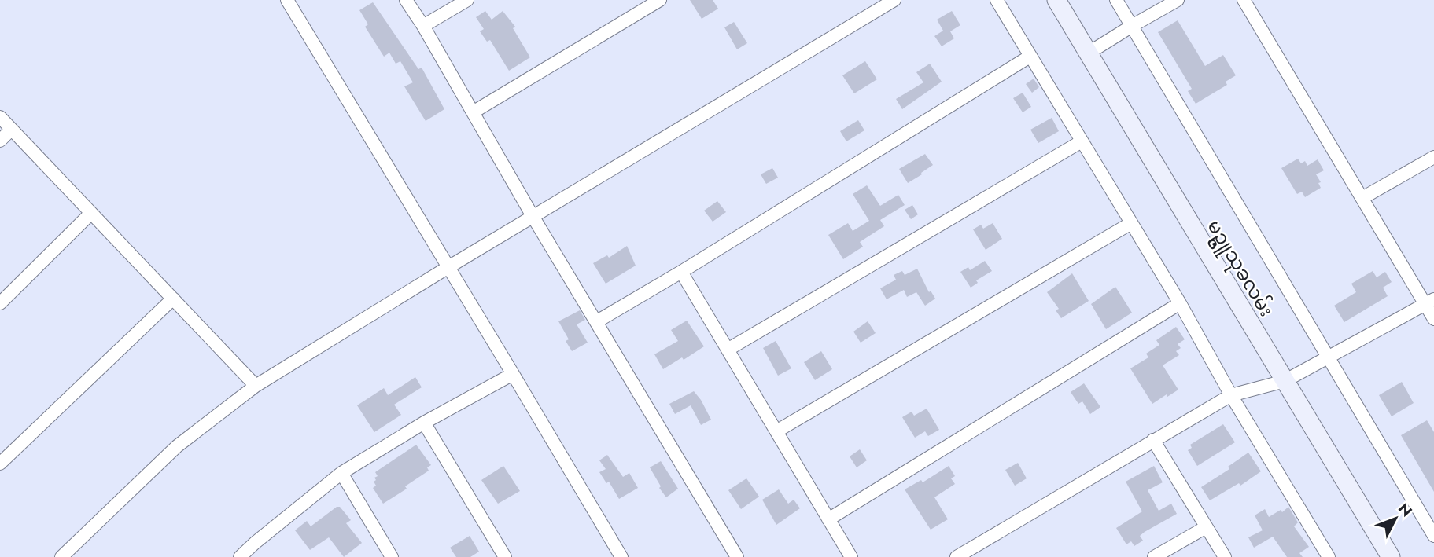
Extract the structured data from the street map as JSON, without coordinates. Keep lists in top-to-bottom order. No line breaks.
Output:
{"streets":{"street":["မဥ္ဇူသုခလမ်း"]},"north":"top right"}
